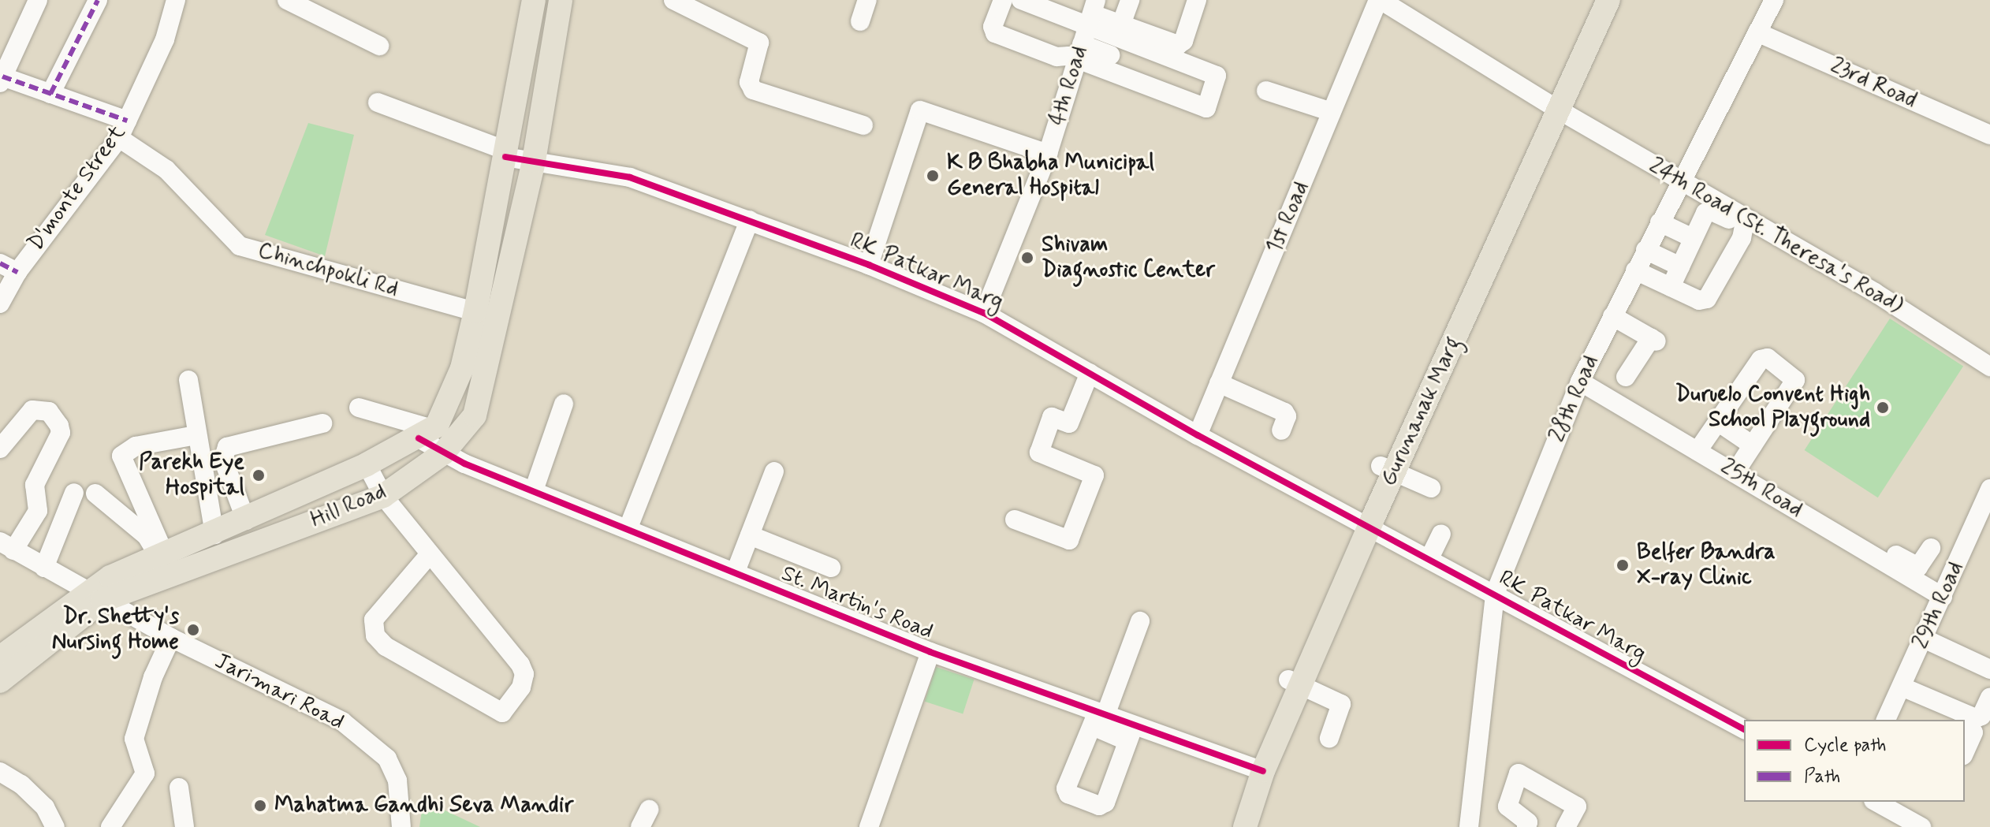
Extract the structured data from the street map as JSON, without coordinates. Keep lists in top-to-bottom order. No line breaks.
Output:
{"streets":{"main road":["Gurunanak Marg","Hill Road"],"street":["23rd Road","4th Road","D'monte Street","1st Road","24th Road (St. Theresa's Road)","Chinchpokli Rd","RK Patkar Marg","28th Road","25th Road","St. Martin's Road","29th Road","Jarimari Road"]},"crossings":[["23rd Road","28th Road"],["4th Road","RK Patkar Marg"],["D'monte Street","Chinchpokli Rd"],["1st Road","24th Road (St. Theresa's Road)"],["1st Road","RK Patkar Marg"],["24th Road (St. Theresa's Road)","28th Road"],["24th Road (St. Theresa's Road)","Gurunanak Marg"],["Chinchpokli Rd","Hill Road"],["RK Patkar Marg","28th Road"],["RK Patkar Marg","Gurunanak Marg"],["RK Patkar Marg","Hill Road"],["28th Road","25th Road"],["Gurunanak Marg","St. Martin's Road"],["25th Road","29th Road"],["Hill Road","St. Martin's Road"],["Hill Road","Jarimari Road"]],"places":["K B Bhabha Municipal General Hospital","Shivam Diagnostic Center","Duruelo Convent High School Playground","Parekh Eye Hospital","Belfer Bandra X-ray Clinic","Dr. Shetty's Nursing Home","Mahatma Gandhi Seva Mandir"],"legend":["Cycle path","Path"]}
